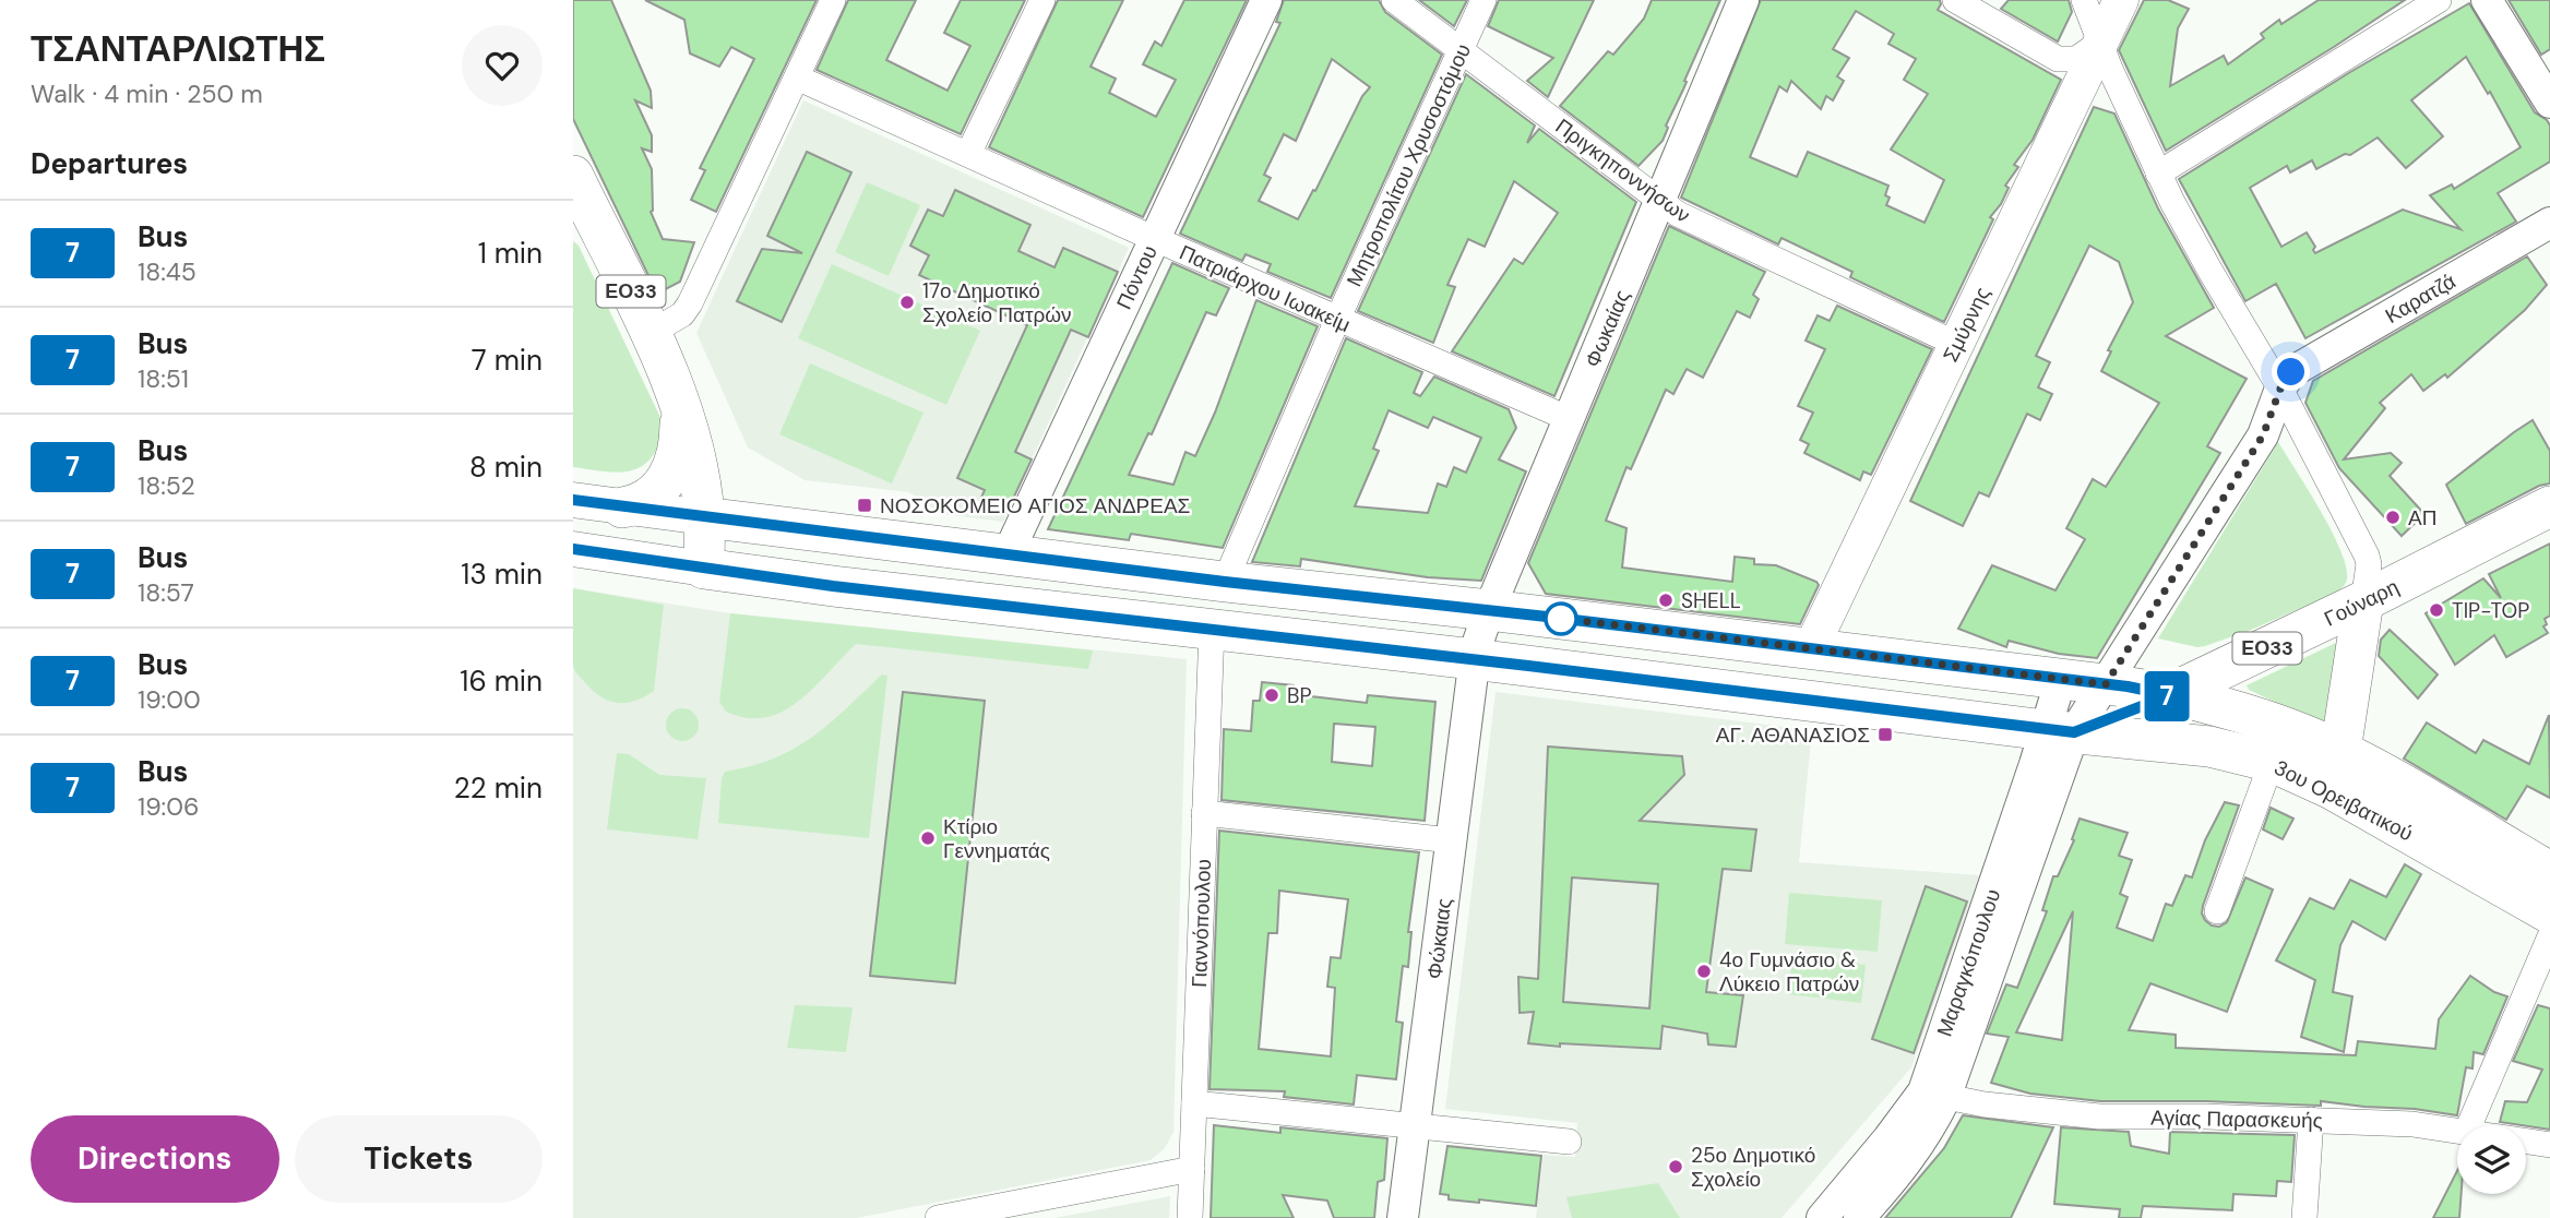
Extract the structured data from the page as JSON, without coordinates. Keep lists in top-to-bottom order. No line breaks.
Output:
{"streets":{"main road":["ΕΟ33","Σμύρνης","Γούναρη","3ου Ορειβατικού"],"street":["Μητροπολίτου Χρυσοστόμου","Πριγκηποννήσων","Πόντου","Πατριάρχου Ιωακείμ","Καρατζά","Φωκαίας","Γιαννόπουλου","Φώκαιας","Μαραγκόπουλου","Αγίας Παρασκευής"]},"crossings":[["Μητροπολίτου Χρυσοστόμου","Πριγκηποννήσων"],["Μητροπολίτου Χρυσοστόμου","Πατριάρχου Ιωακείμ"],["Μητροπολίτου Χρυσοστόμου","3ου Ορειβατικού"],["Πριγκηποννήσων","Σμύρνης"],["Πριγκηποννήσων","Φωκαίας"],["Πόντου","Πατριάρχου Ιωακείμ"],["Πόντου","3ου Ορειβατικού"],["Πατριάρχου Ιωακείμ","Φωκαίας"],["ΕΟ33","Φωκαίας"],["ΕΟ33","Γούναρη"],["ΕΟ33","3ου Ορειβατικού"],["ΕΟ33","Γιαννόπουλου"],["ΕΟ33","Φώκαιας"],["ΕΟ33","Μαραγκόπουλου"],["Καρατζά","Μαραγκόπουλου"],["Σμύρνης","3ου Ορειβατικού"],["Φωκαίας","3ου Ορειβατικού"],["Φωκαίας","Φώκαιας"],["Γούναρη","3ου Ορειβατικού"],["3ου Ορειβατικού","Μαραγκόπουλου"],["Μαραγκόπουλου","Αγίας Παρασκευής"]],"places":{"other":["17ο Δημοτικό Σχολείο Πατρών","ΑΠ","SHELL","TIP-TOP","BP","Κτίριο Γεννηματάς","4ο Γυμνάσιο & Λύκειο Πατρών","25ο Δημοτικό Σχολείο"],"transit":["ΝΟΣΟΚΟΜΕΙΟ ΑΓΙΟΣ ΑΝΔΡΕΑΣ","ΑΓ. ΑΘΑΝΑΣΙΟΣ"]},"lines":["bus line 7"],"page":{"heading":[["ΤΣΑΝΤΑΡΛΙΩΤΗΣ","Walk · 4 min · 250 m"],"Departures"],"on_map":"7","list":[{"mark":"7","name":"Bus","note":"18:45","value":"1 min"},{"mark":"7","name":"Bus","note":"18:51","value":"7 min"},{"mark":"7","name":"Bus","note":"18:52","value":"8 min"},{"mark":"7","name":"Bus","note":"18:57","value":"13 min"},{"mark":"7","name":"Bus","note":"19:00","value":"16 min"},{"mark":"7","name":"Bus","note":"19:06","value":"22 min"}],"buttons":["Directions","Tickets"]}}
